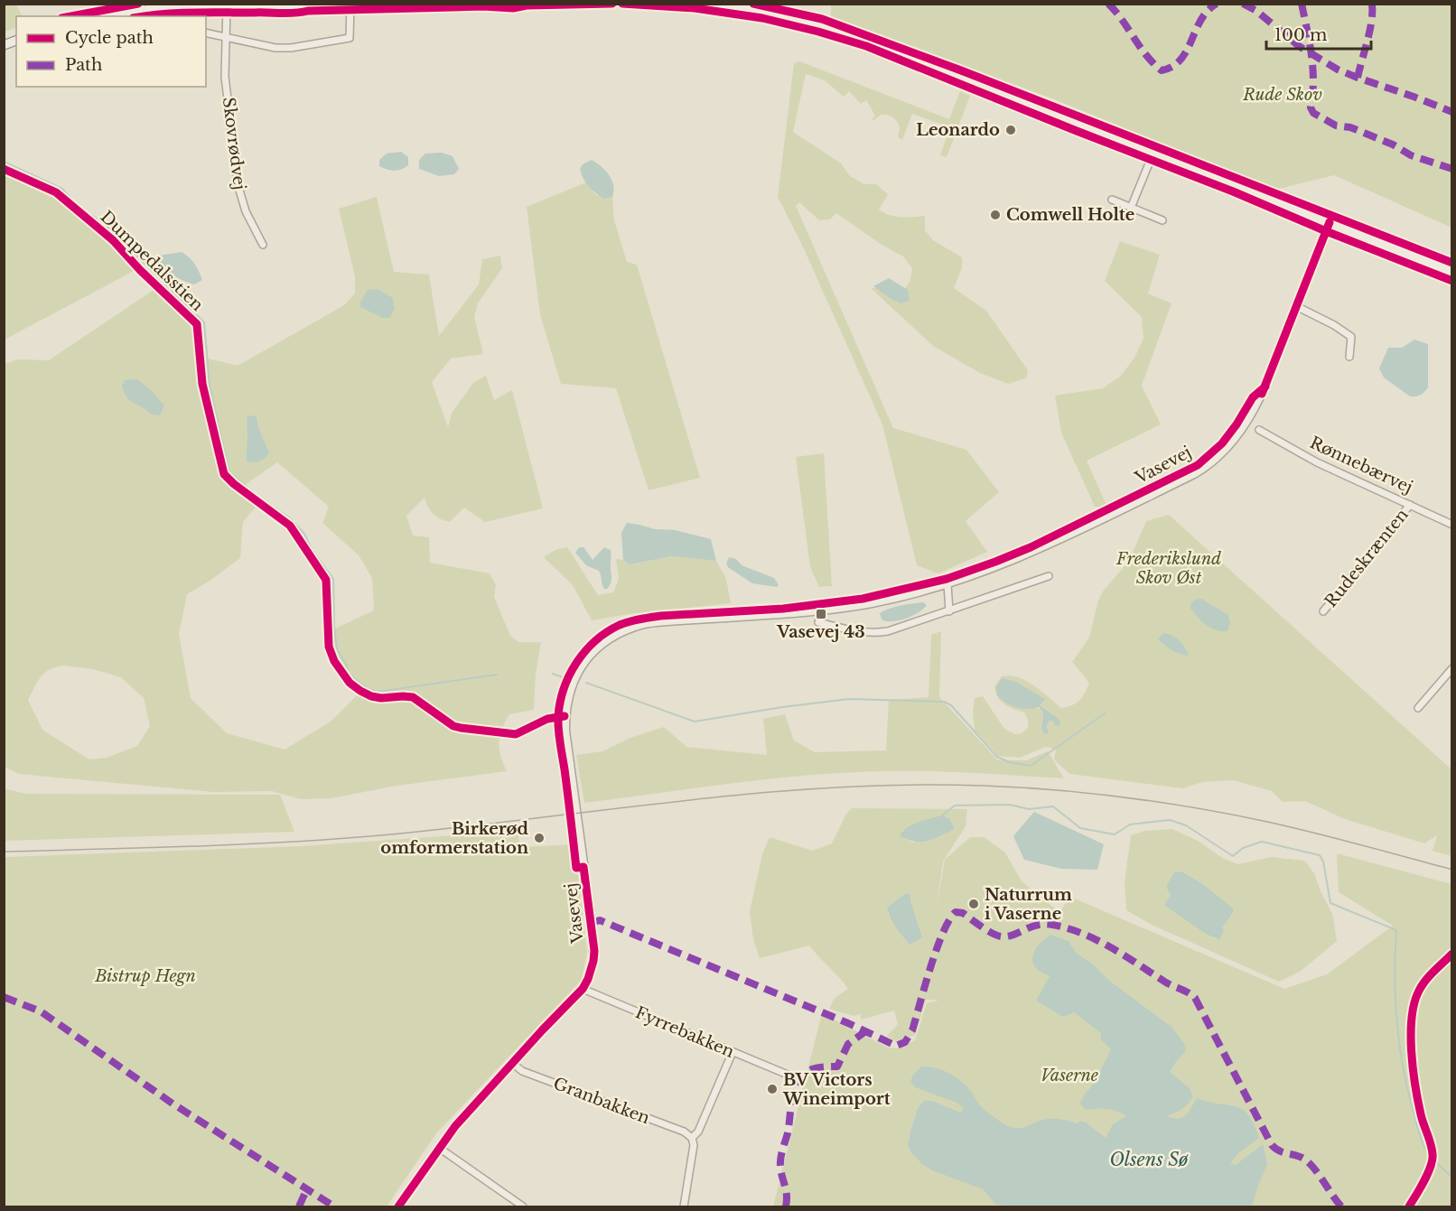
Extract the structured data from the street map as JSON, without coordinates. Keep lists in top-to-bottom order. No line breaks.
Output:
{"streets":{"street":["Skovrødvej","Vasevej","Rønnebærvej","Rudeskrænten","Fyrrebakken","Granbakken"],"cycle path":["Dumpedalsstien"]},"crossings":[["Vasevej","Fyrrebakken"],["Vasevej","Granbakken"],["Rønnebærvej","Rudeskrænten"]],"water":["Olsens Sø"],"parks":["Rude Skov","Frederikslund Skov Øst","Bistrup Hegn","Vaserne"],"places":{"other":["Leonardo","Comwell Holte","Birkerød omformerstation","Naturrum i Vaserne","BV Victors Wineimport"],"transit":["Vasevej 43"]},"legend":["Cycle path","Path"],"scale_bar":"100 m"}
